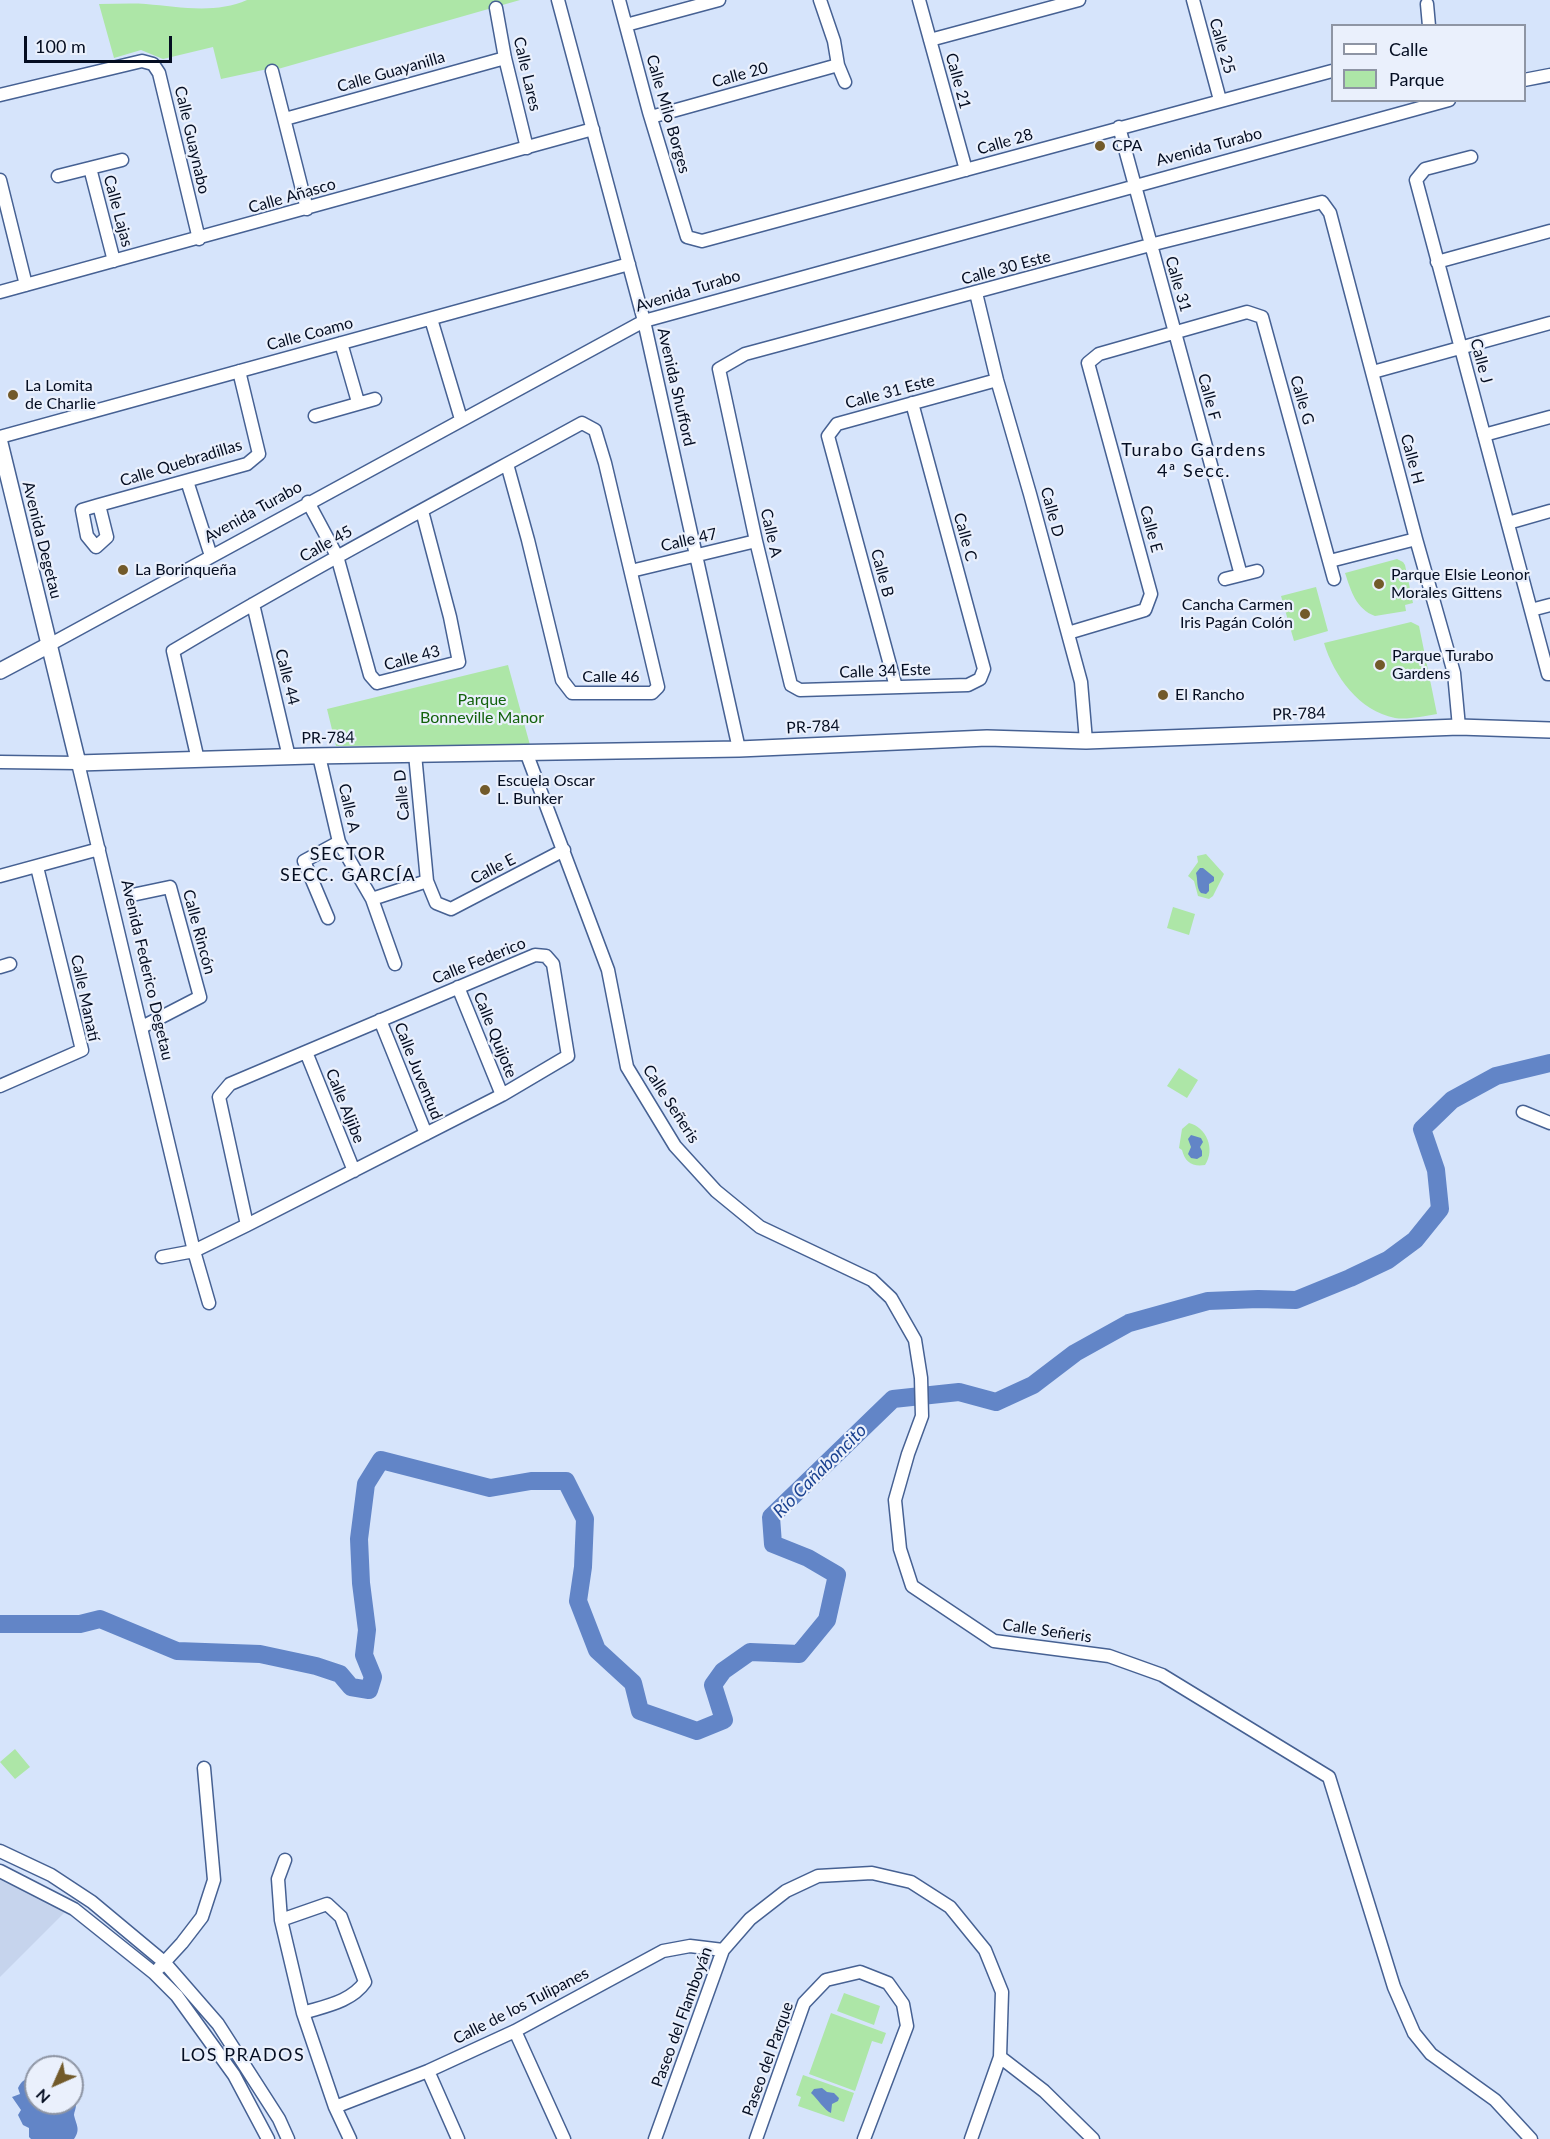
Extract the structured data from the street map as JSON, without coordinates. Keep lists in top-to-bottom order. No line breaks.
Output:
{"streets":{"main road":["Avenida Turabo","Avenida Degetau","PR-784","Avenida Federico Degetau"],"street":["Calle 25","Calle Guayanilla","Calle Lares","Calle 20","Calle 21","Calle Milo Borges","Calle Guaynabo","Calle 28","Calle Añasco","Calle Lajas","Calle 30 Este","Calle 31","Calle Coamo","Calle J","Avenida Shufford","Calle 31 Este","Calle F","Calle G","Calle H","Calle Quebradillas","Calle D","Calle E","Calle A","Calle C","Calle 47","Calle 45","Calle B","Calle 43","Calle 34 Este","Calle 44","Calle 46","Calle Rincón","Calle Federico","Calle Manatí","Calle Quijote","Calle Juventud","Calle Señeris","Calle Aljibe","Calle de los Tulipanes","Paseo del Flamboyán","Paseo del Parque"]},"crossings":[["Calle 25","Calle 28"],["Calle Guayanilla","Calle Lares"],["Calle Lares","Calle Añasco"],["Calle 20","Calle Milo Borges"],["Calle 21","Calle 28"],["Calle Milo Borges","Calle 28"],["Calle Guaynabo","Calle Añasco"],["Calle 28","Calle 31"],["Avenida Turabo","Calle 31"],["Avenida Turabo","Avenida Shufford"],["Avenida Turabo","Avenida Degetau"],["Avenida Turabo","Calle 43"],["Avenida Turabo","Avenida Federico Degetau"],["Calle Añasco","Calle Lajas"],["Calle Añasco","Avenida Shufford"],["Calle 30 Este","Calle 31"],["Calle 30 Este","Calle H"],["Calle 30 Este","Calle D"],["Calle 30 Este","Calle A"],["Calle 31","Calle F"],["Calle 31","Calle G"],["Calle 31","Calle E"],["Calle Coamo","Avenida Shufford"],["Calle Coamo","Calle Quebradillas"],["Avenida Shufford","Calle 47"],["Avenida Shufford","PR-784"],["Calle 31 Este","Calle D"],["Calle 31 Este","Calle C"],["Calle 31 Este","Calle B"],["Calle F","Calle G"],["Calle F","Calle E"],["Calle G","Calle E"],["Calle H","PR-784"],["Calle D","Calle E"],["Calle D","PR-784"],["Calle E","Calle Señeris"],["Calle A","Calle 47"],["Calle A","Calle 34 Este"],["Calle A","PR-784"],["Calle C","Calle 34 Este"],["Avenida Degetau","Avenida Federico Degetau"],["Calle 47","Calle 46"],["Calle 45","Calle 43"],["Calle 45","Calle 44"],["Calle 45","Calle 46"],["Calle 45","PR-784"],["Calle B","Calle 34 Este"],["Calle 44","PR-784"],["PR-784","Avenida Federico Degetau"],["PR-784","Calle Señeris"],["Calle Rincón","Avenida Federico Degetau"],["Calle Federico","Avenida Federico Degetau"],["Calle Federico","Calle Quijote"],["Calle Federico","Calle Juventud"],["Calle Federico","Calle Aljibe"],["Calle de los Tulipanes","Paseo del Flamboyán"]],"districts":["Turabo Gardens 4ª Secc.","SECTOR SECC. GARCÍA","LOS PRADOS"],"water":["Río Cañaboncito"],"parks":["Parque Bonneville Manor"],"places":["CPA","La Lomita de Charlie","La Borinqueña","Parque Elsie Leonor Morales Gittens","Cancha Carmen Iris Pagán Colón","Parque Turabo Gardens","El Rancho","Escuela Oscar L. Bunker"],"legend":["Calle","Parque"],"scale_bar":"100 m","north":"bottom left"}
